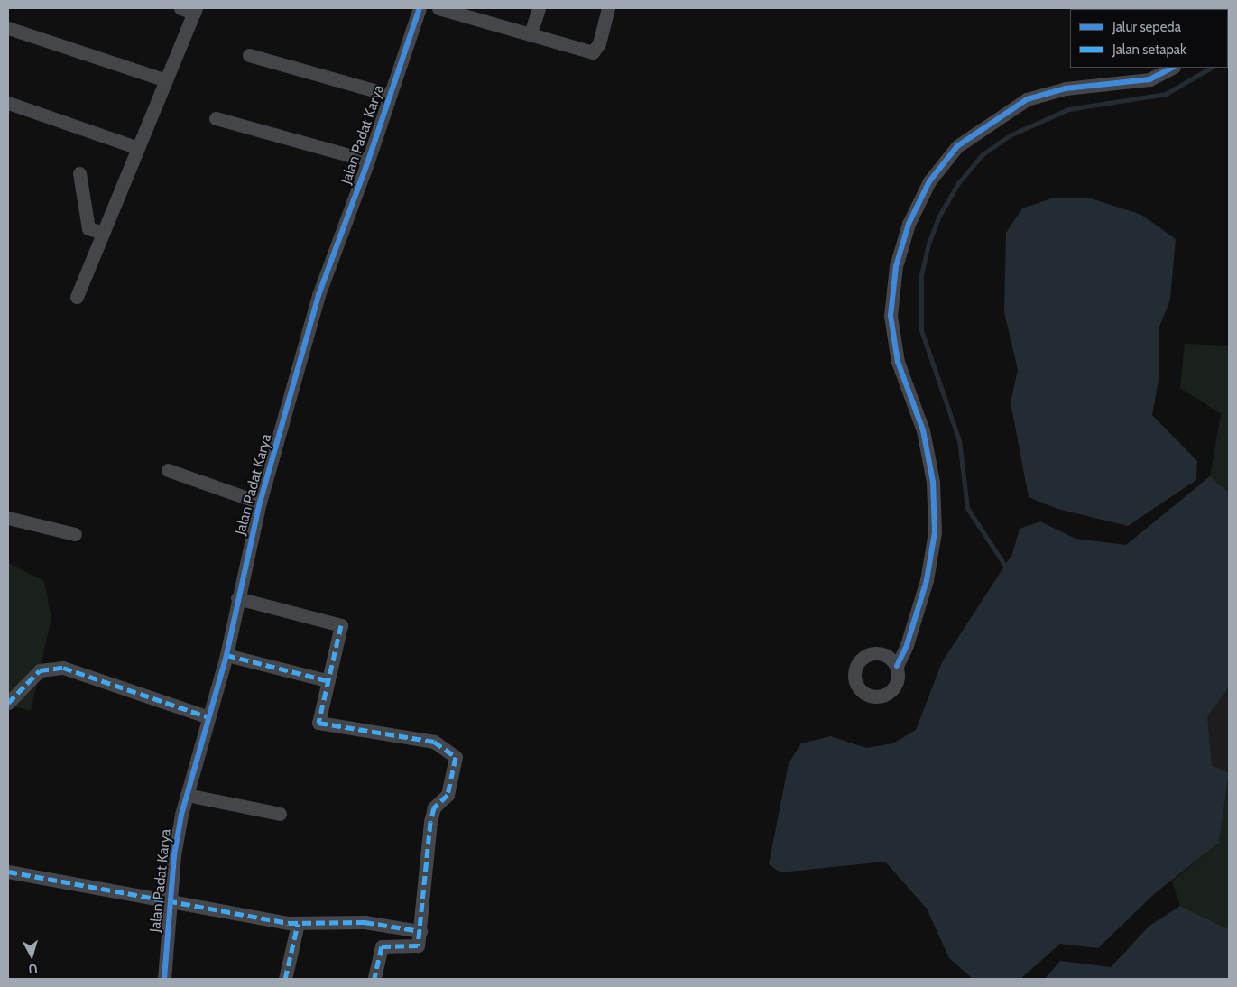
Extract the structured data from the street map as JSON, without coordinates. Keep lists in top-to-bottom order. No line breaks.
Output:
{"streets":{"street":["Jalan Padat Karya"]},"legend":["Jalur sepeda","Jalan setapak"],"north":"bottom"}
